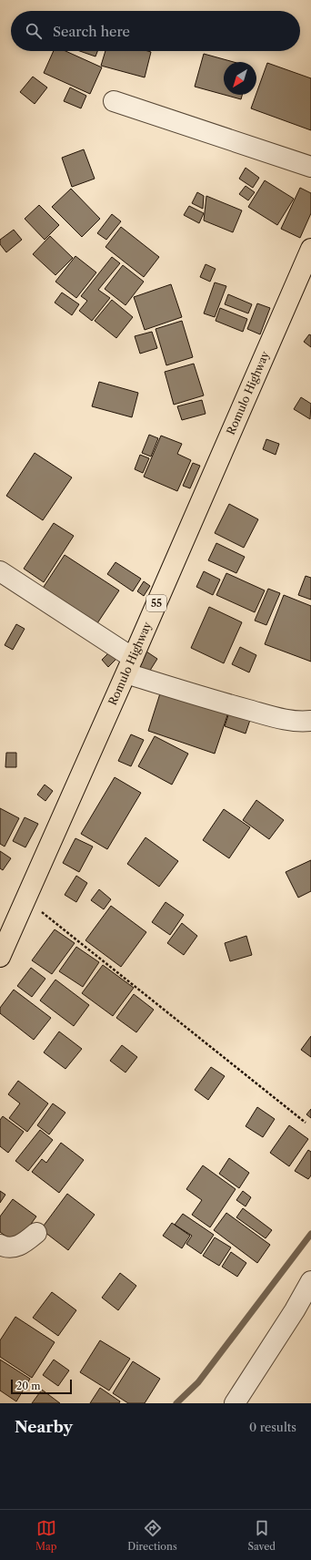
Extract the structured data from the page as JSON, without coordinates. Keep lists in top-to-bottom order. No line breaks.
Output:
{"streets":{"highway":["Romulo Highway","55"]},"scale_bar":"20 m","north":"bottom left","page":{"search":"Search here","scale":"20 m","heading":["Nearby","0 results"],"nav":["Map","Directions","Saved"]}}
